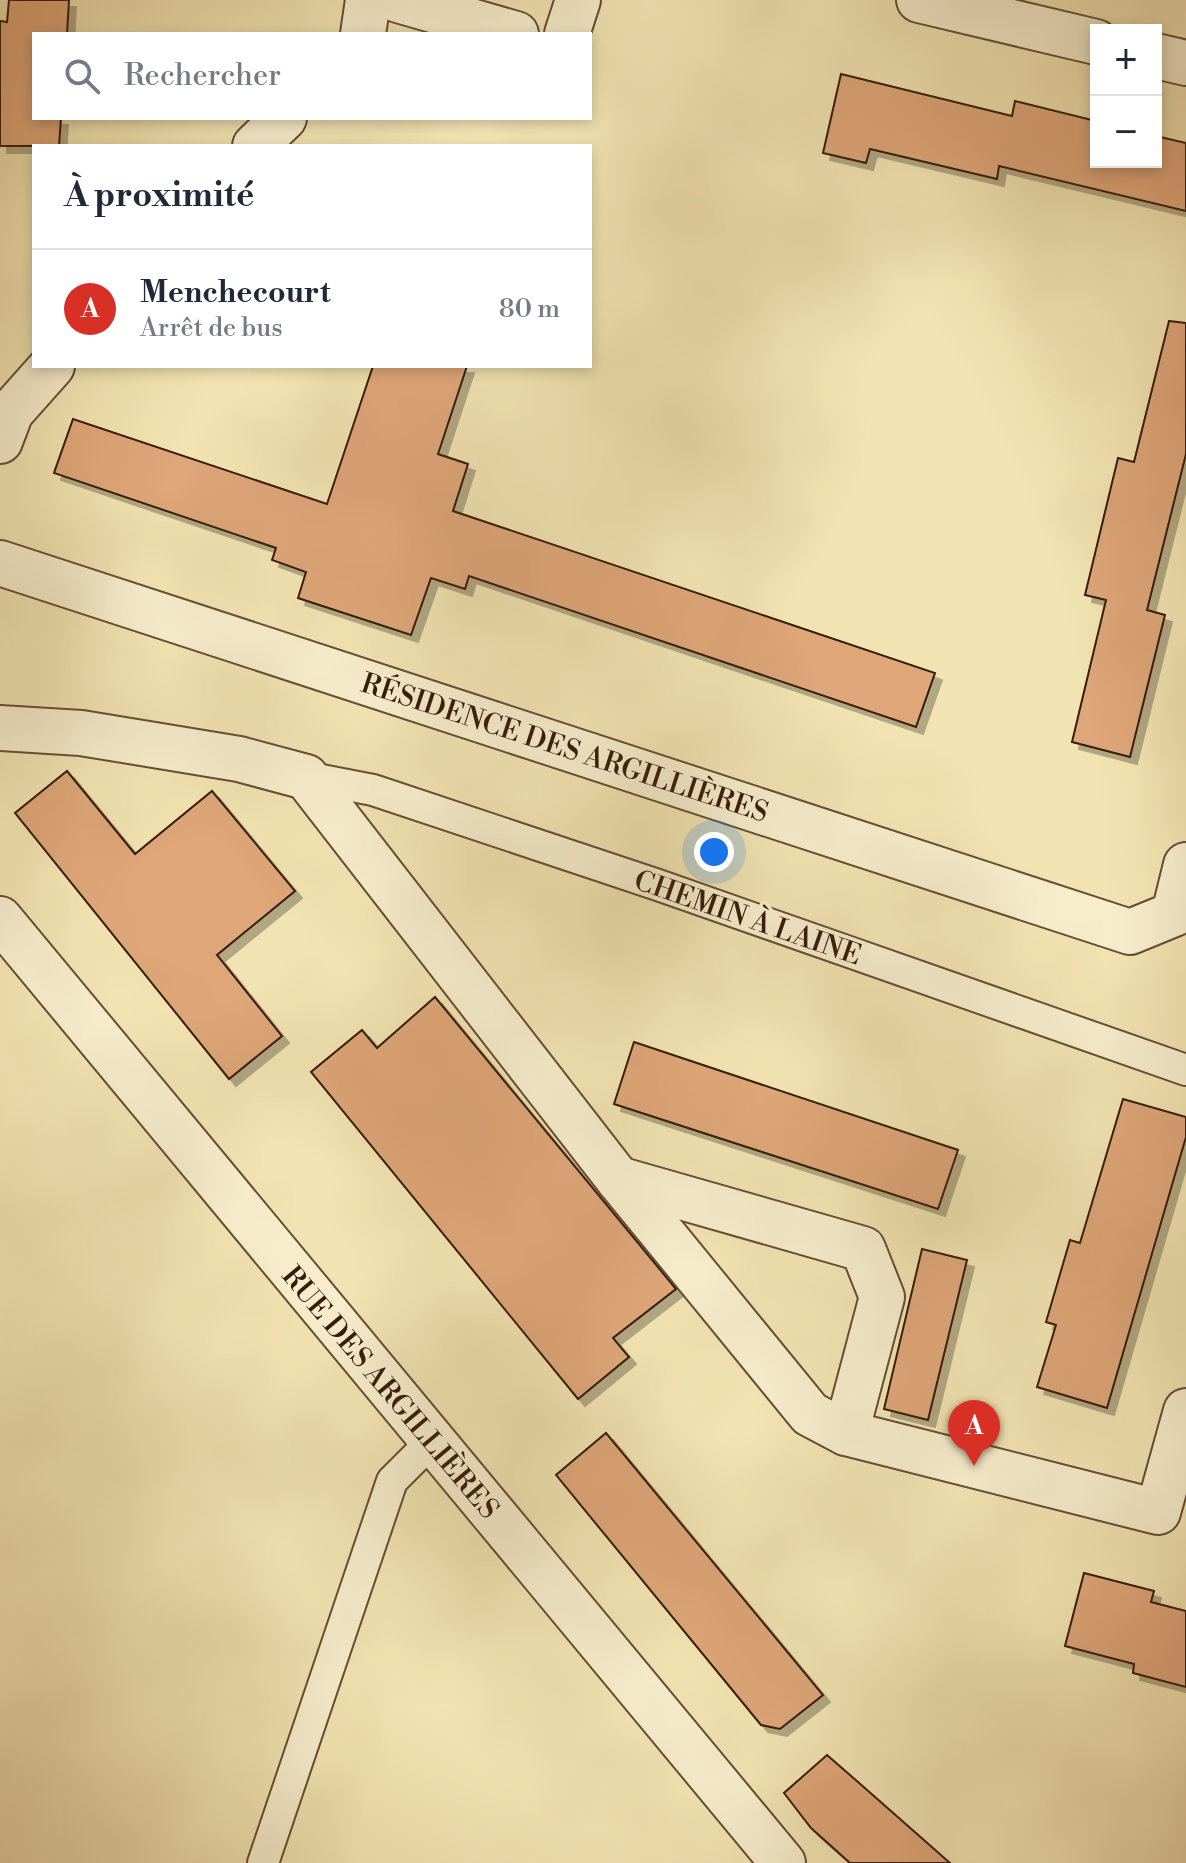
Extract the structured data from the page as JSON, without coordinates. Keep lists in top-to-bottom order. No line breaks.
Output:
{"streets":{"street":["RÉSIDENCE DES ARGILLIÈRES","RUE DES ARGILLIÈRES"],"lane":["CHEMIN À LAINE"]},"page":{"map_buttons":["+","−"],"search":"Rechercher","heading":"À proximité","list":[{"mark":"A","name":"Menchecourt","note":"Arrêt de bus","value":"80 m"}],"pins":"A"}}
